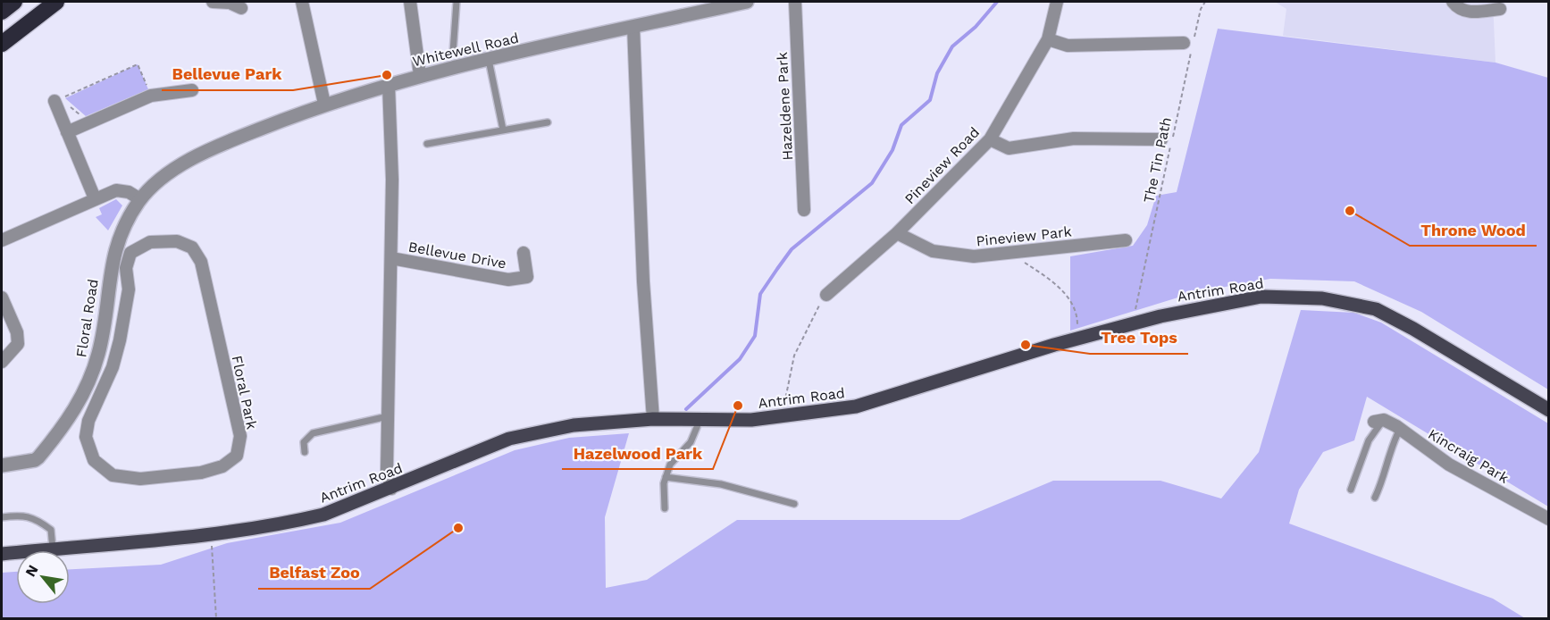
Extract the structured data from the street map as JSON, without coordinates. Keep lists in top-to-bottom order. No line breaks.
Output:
{"streets":{"main road":["Antrim Road"],"street":["Whitewell Road","Hazeldene Park","Pineview Road","Pineview Park","Bellevue Drive","Floral Road","Floral Park","Kincraig Park"],"path":["The Tin Path"]},"crossings":[["Whitewell Road","Floral Road"],["The Tin Path","Antrim Road"],["Pineview Road","Pineview Park"]],"places":["Bellevue Park","Throne Wood","Tree Tops","Hazelwood Park","Belfast Zoo"],"north":"top left"}
